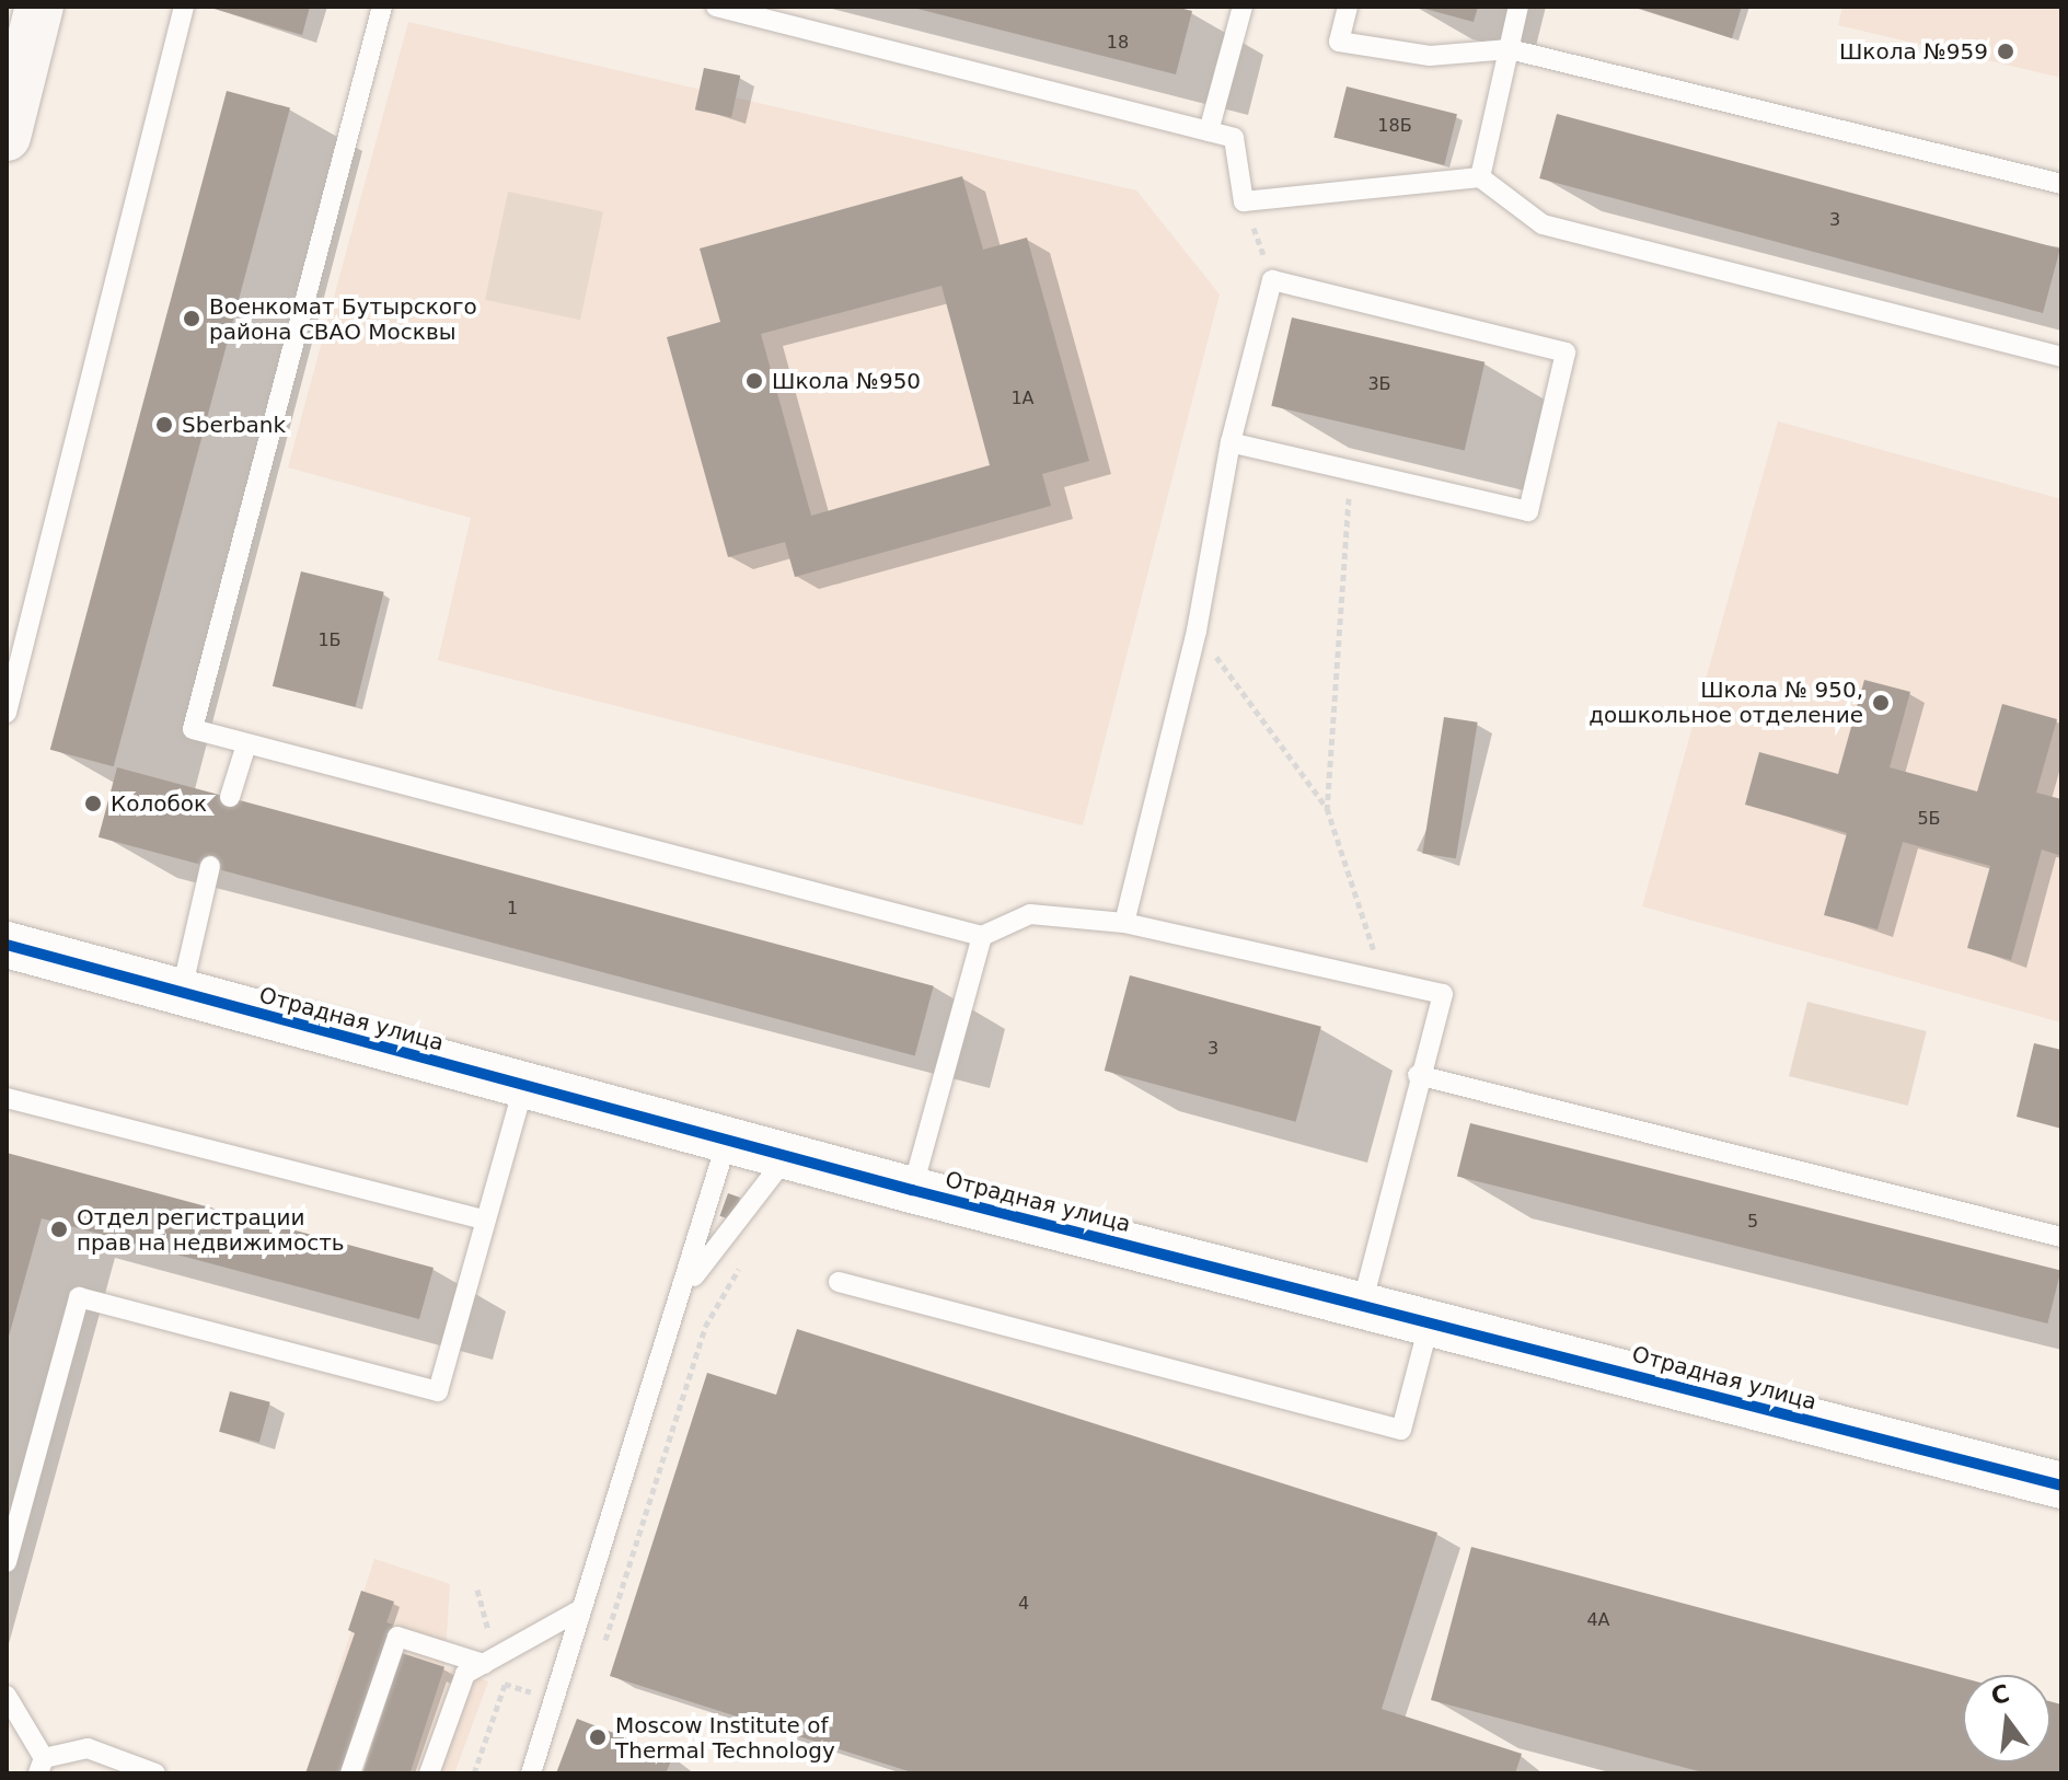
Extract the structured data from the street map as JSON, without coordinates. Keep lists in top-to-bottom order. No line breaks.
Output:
{"streets":{"street":["Отрадная улица"]},"places":["Школа №959","Военкомат Бутырского района СВАО Москвы","Школа №950","Sberbank","Школа № 950, дошкольное отделение","Колобок","Отдел регистрации прав на недвижимость","Moscow Institute of Thermal Technology"],"house_numbers":["18","18Б","3","3Б","1А","1Б","5Б","1","3","5","4","4А"],"north":"top"}
